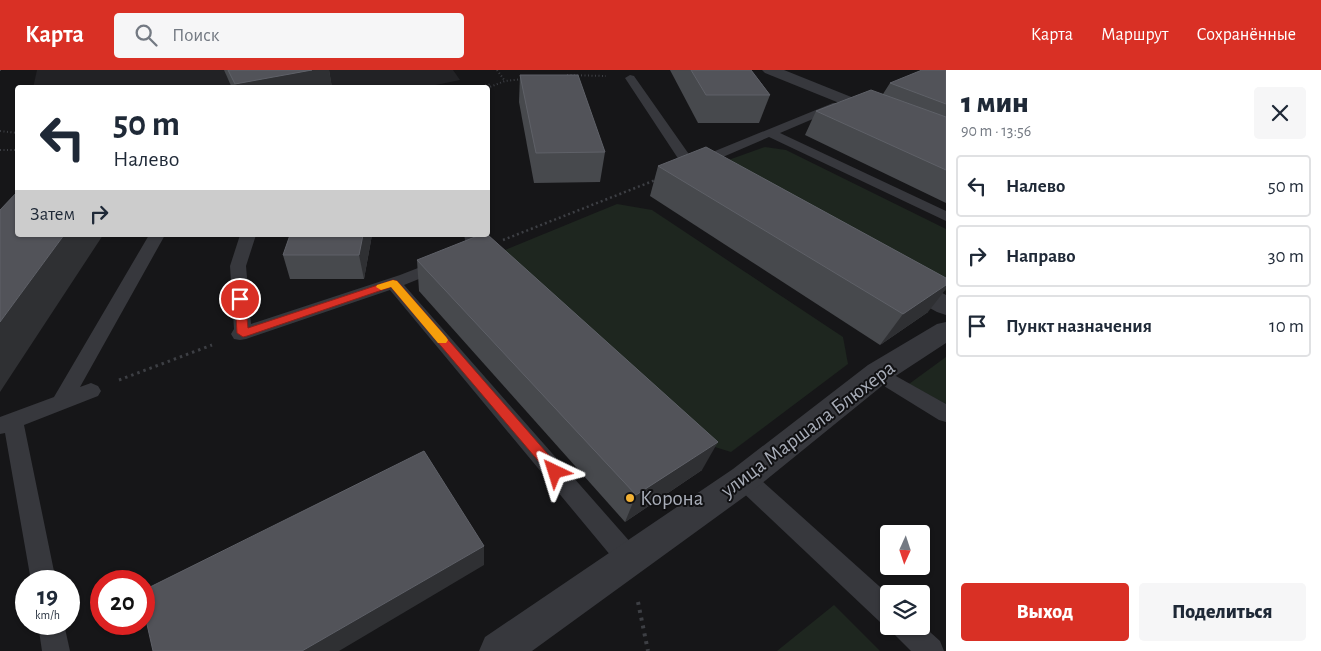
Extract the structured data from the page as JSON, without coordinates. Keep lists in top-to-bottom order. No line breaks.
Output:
{"streets":{"street":["улица Маршала Блюхера"]},"places":["Корона"],"north":"bottom","page":{"header":"Карта","search":"Поиск","nav":["Карта","Маршрут","Сохранённые"],"heading":["1 мин","90 m · 13:56"],"turn":["50 m","Налево"],"list":[{"name":"Налево","value":"50 m"},{"name":"Направо","value":"30 m"},{"name":"Пункт назначения","value":"10 m"}],"then":"Затем","speed":"19 km/h","limit":"20","buttons":["Выход","Поделиться"]}}
